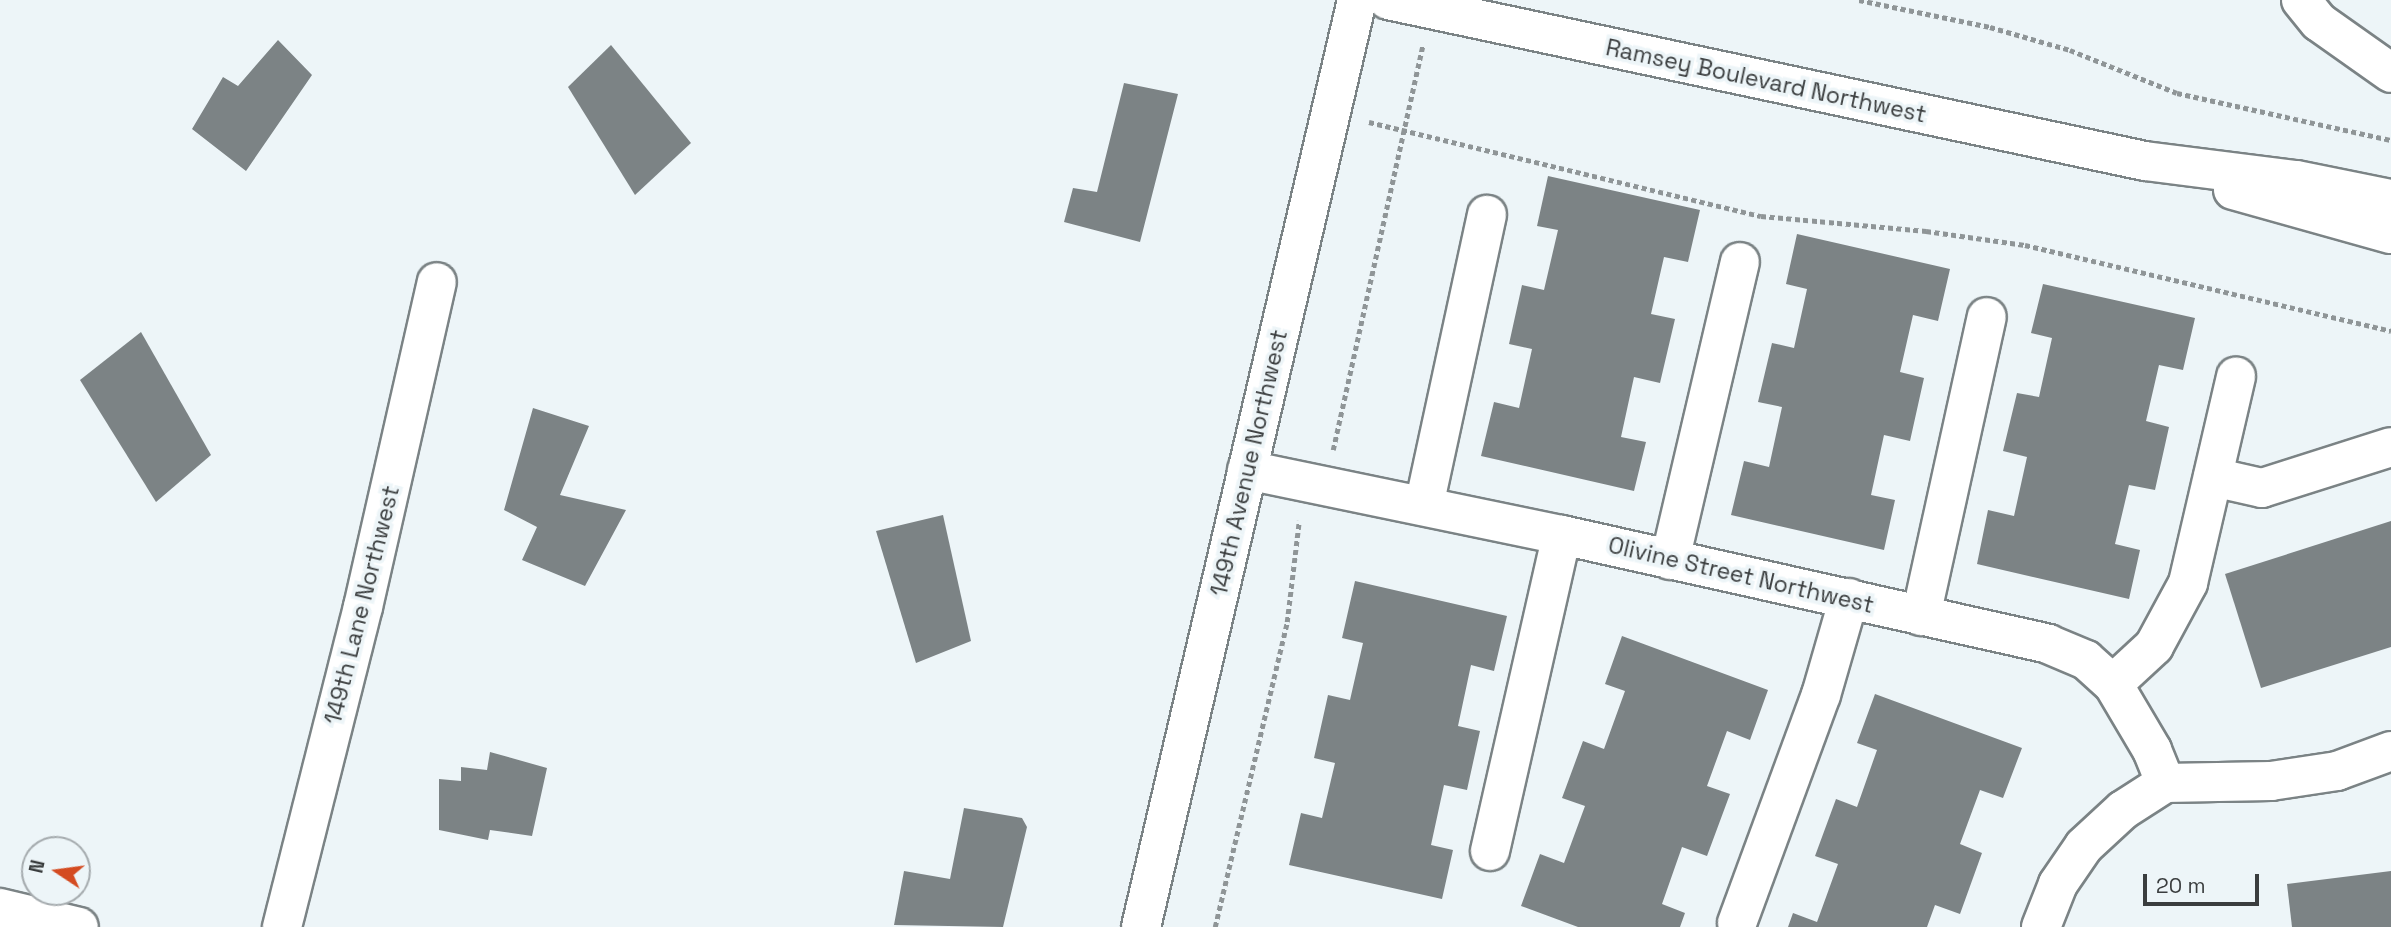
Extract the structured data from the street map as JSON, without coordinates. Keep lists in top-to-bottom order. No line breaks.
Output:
{"streets":{"street":["Ramsey Boulevard Northwest","149th Avenue Northwest","Olivine Street Northwest","149th Lane Northwest"]},"crossings":[["149th Avenue Northwest","Olivine Street Northwest"]],"scale_bar":"20 m","north":"left"}
